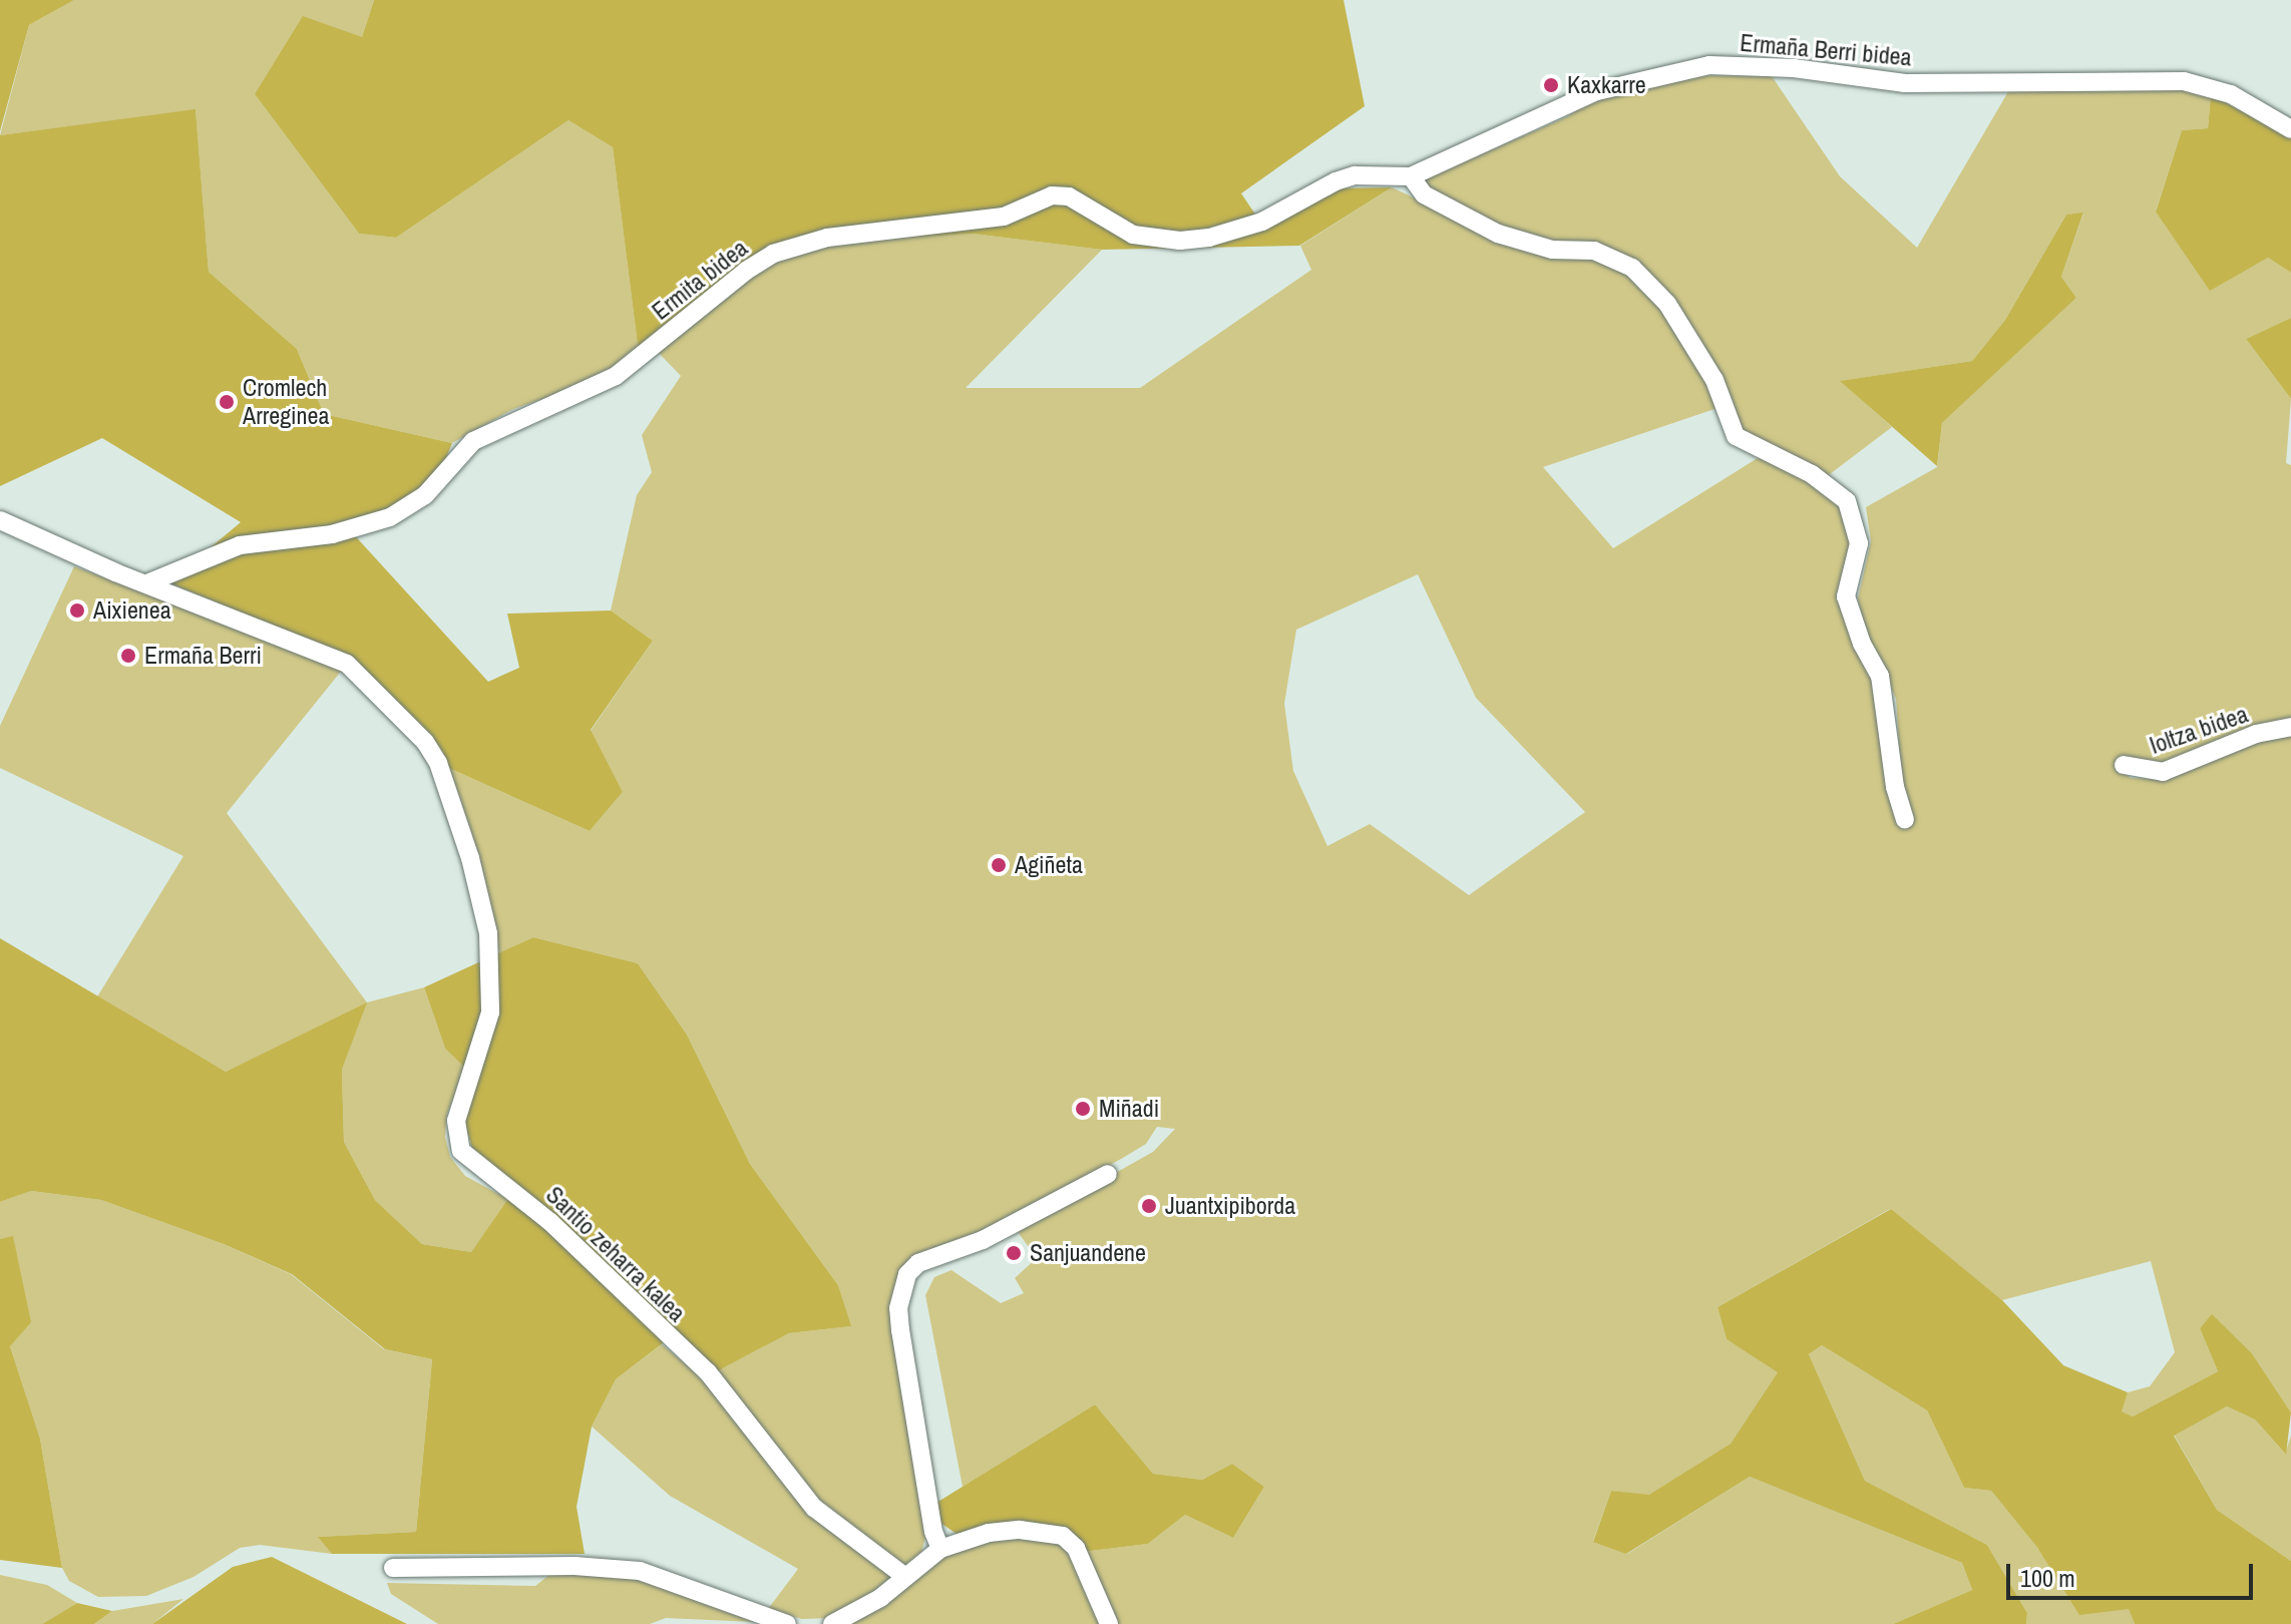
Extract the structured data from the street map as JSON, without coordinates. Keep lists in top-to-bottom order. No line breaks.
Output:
{"streets":{"street":["Ermaña Berri bidea","Ermita bidea","Ioltza bidea","Santio zeharra kalea"]},"crossings":[["Ermaña Berri bidea","Ermita bidea"],["Ermita bidea","Santio zeharra kalea"]],"places":["Kaxkarre","Cromlech Arreginea","Aixienea","Ermaña Berri","Agiñeta","Miñadi","Juantxipiborda","Sanjuandene"],"scale_bar":"100 m"}
